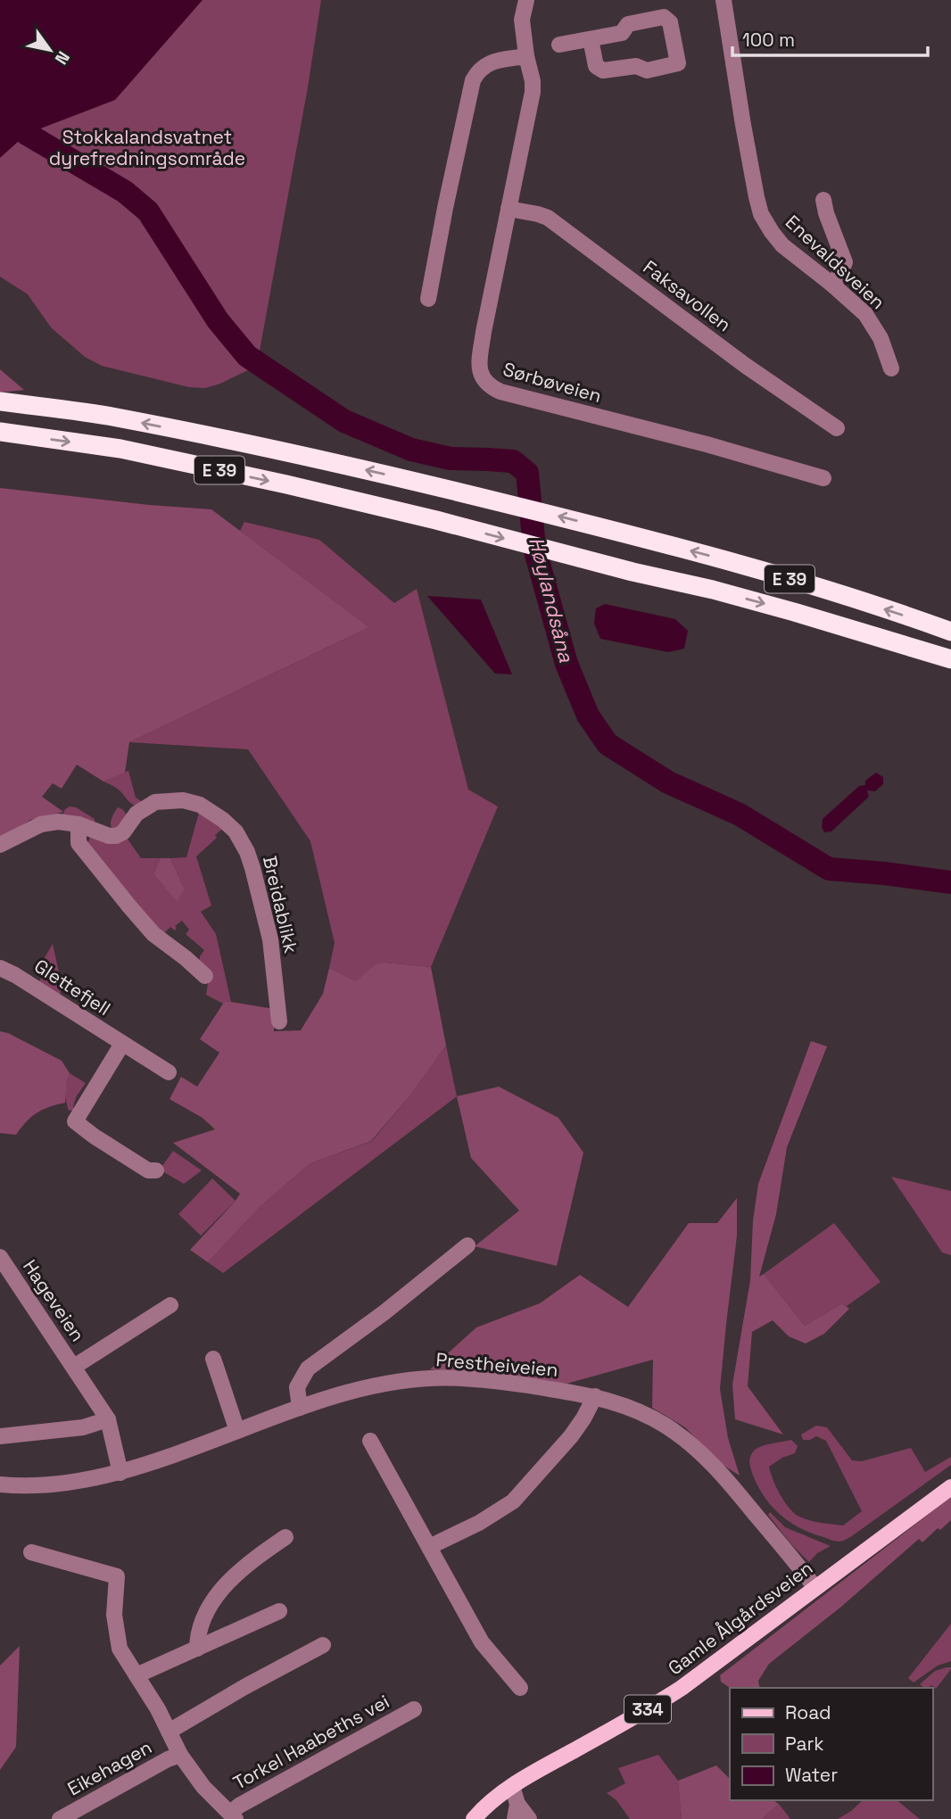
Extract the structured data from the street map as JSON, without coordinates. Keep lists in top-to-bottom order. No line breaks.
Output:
{"streets":{"highway":["E 39"],"main road":["Gamle Ålgårdsveien","334"],"street":["Enevaldsveien","Faksavollen","Sørbøveien","Breidablikk","Glettefjell","Hageveien","Prestheiveien","Torkel Haabeths vei","Eikehagen"]},"crossings":[["Faksavollen","Sørbøveien"],["Hageveien","Prestheiveien"],["Prestheiveien","Gamle Ålgårdsveien"],["Torkel Haabeths vei","Eikehagen"]],"water":["Høylandsåna"],"parks":["Stokkalandsvatnet dyrefredningsområde"],"legend":["Road","Park","Water"],"scale_bar":"100 m","north":"bottom right"}
